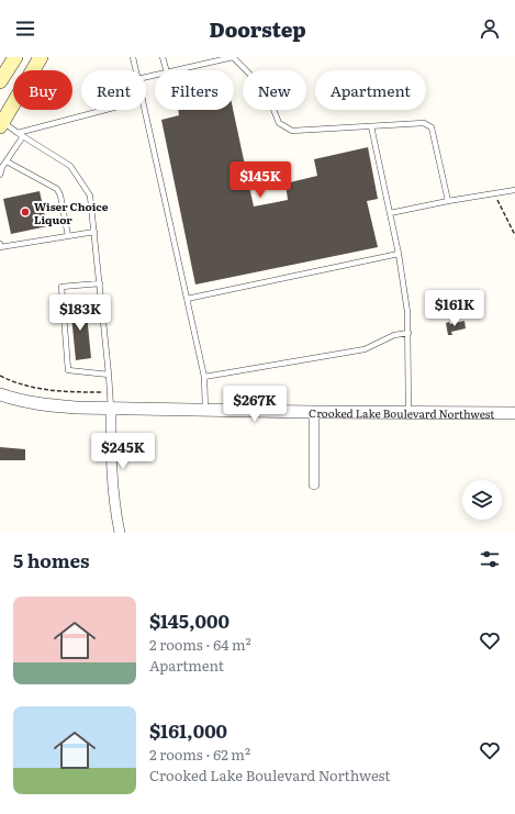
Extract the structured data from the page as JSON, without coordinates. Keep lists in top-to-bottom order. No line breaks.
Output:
{"streets":{"street":["Crooked Lake Boulevard Northwest"]},"places":["Wiser Choice Liquor"],"page":{"header":"Doorstep","chip":["Buy","Rent","Filters","New","Apartment"],"price":["$145K","$161K","$183K","$267K","$245K"],"heading":"5 homes","list":[{"name":"$145,000","note":"2 rooms · 64 m² · Apartment"},{"name":"$161,000","note":"2 rooms · 62 m² · Crooked Lake Boulevard Northwest"}]}}
